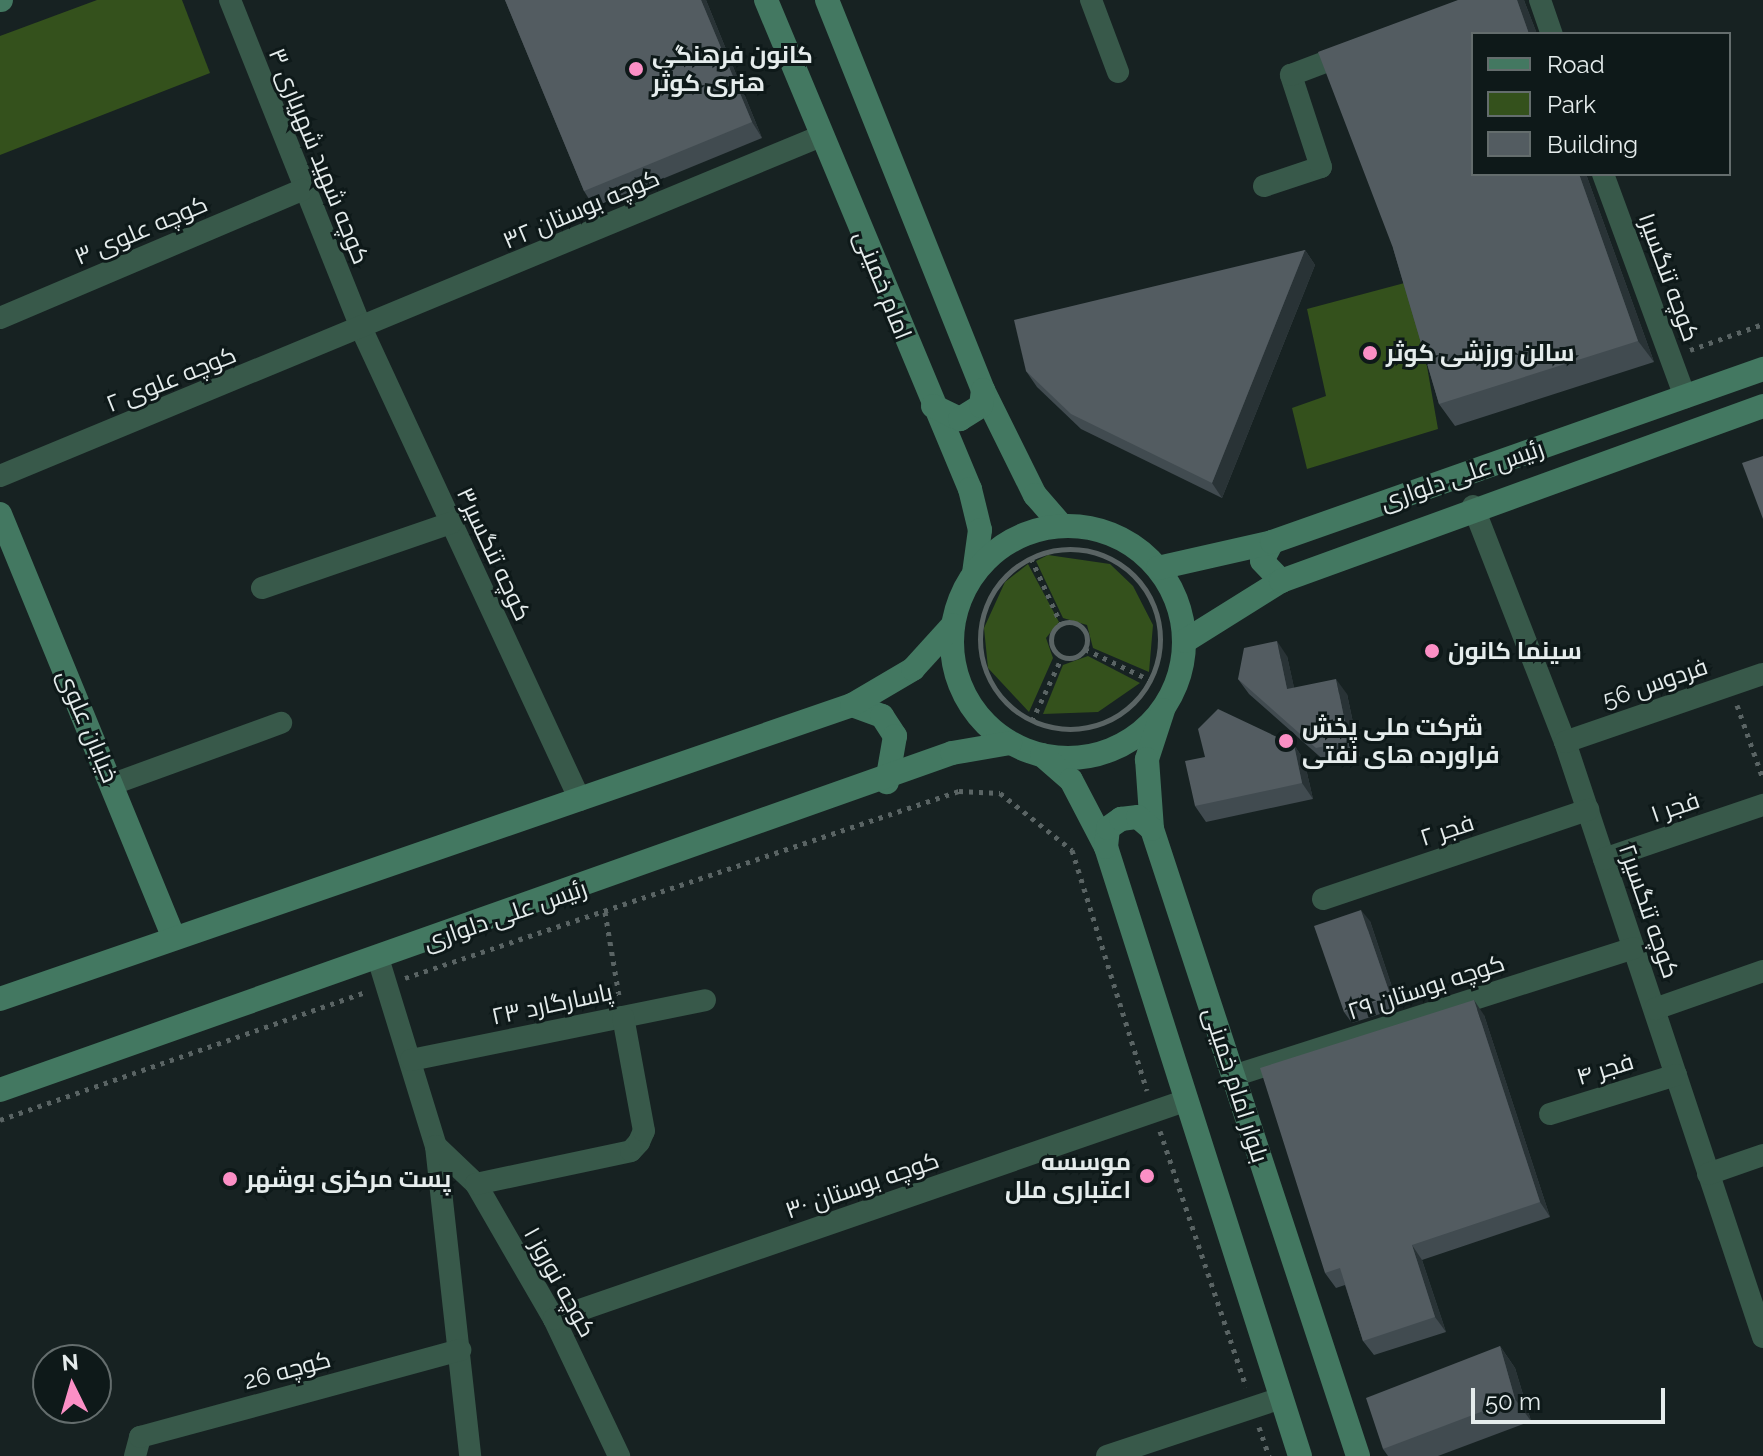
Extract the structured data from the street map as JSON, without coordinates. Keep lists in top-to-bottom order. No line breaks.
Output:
{"streets":{"main road":["امام خمینی","رئیس علی دلواری","خیابان علوی","بلوار امام خمینی"],"street":["کوچه شهید شهریاری ۳","کوچه بوستان ۳۲","کوچه علوی ۳","کوچه تنگسیر۱","کوچه علوی ۲","کوچه تنگسیر۳","فردوس 56","فجر ۱","فجر ۲","کوچه تنگسیر۲","کوچه بوستان ۲۹","پاسارگارد ۲۳","فجر ۴","کوچه بوستان ۳۰","کوچه نوروز ۱","کوچه 26"]},"crossings":[["کوچه شهید شهریاری ۳","کوچه بوستان ۳۲"],["کوچه شهید شهریاری ۳","کوچه علوی ۳"],["کوچه شهید شهریاری ۳","کوچه علوی ۲"],["کوچه شهید شهریاری ۳","کوچه تنگسیر۳"],["کوچه بوستان ۳۲","امام خمینی"],["کوچه بوستان ۳۲","کوچه علوی ۲"],["کوچه بوستان ۳۲","کوچه تنگسیر۳"],["کوچه تنگسیر۱","رئیس علی دلواری"],["کوچه علوی ۲","کوچه تنگسیر۳"],["رئیس علی دلواری","کوچه تنگسیر۲"],["رئیس علی دلواری","بلوار امام خمینی"],["فردوس 56","کوچه تنگسیر۲"],["فجر ۱","کوچه تنگسیر۲"],["فجر ۲","کوچه تنگسیر۲"],["کوچه تنگسیر۲","کوچه بوستان ۲۹"],["کوچه تنگسیر۲","فجر ۴"],["کوچه بوستان ۲۹","بلوار امام خمینی"],["کوچه بوستان ۳۰","کوچه نوروز ۱"]],"places":["کانون فرهنگی هنری کوثر","سالن ورزشی کوثر","سینما کانون","شرکت ملی پخش فراورده های نفتی","موسسه اعتباری ملل","پست مرکزی بوشهر"],"legend":["Road","Park","Building"],"scale_bar":"50 m","north":"top"}
